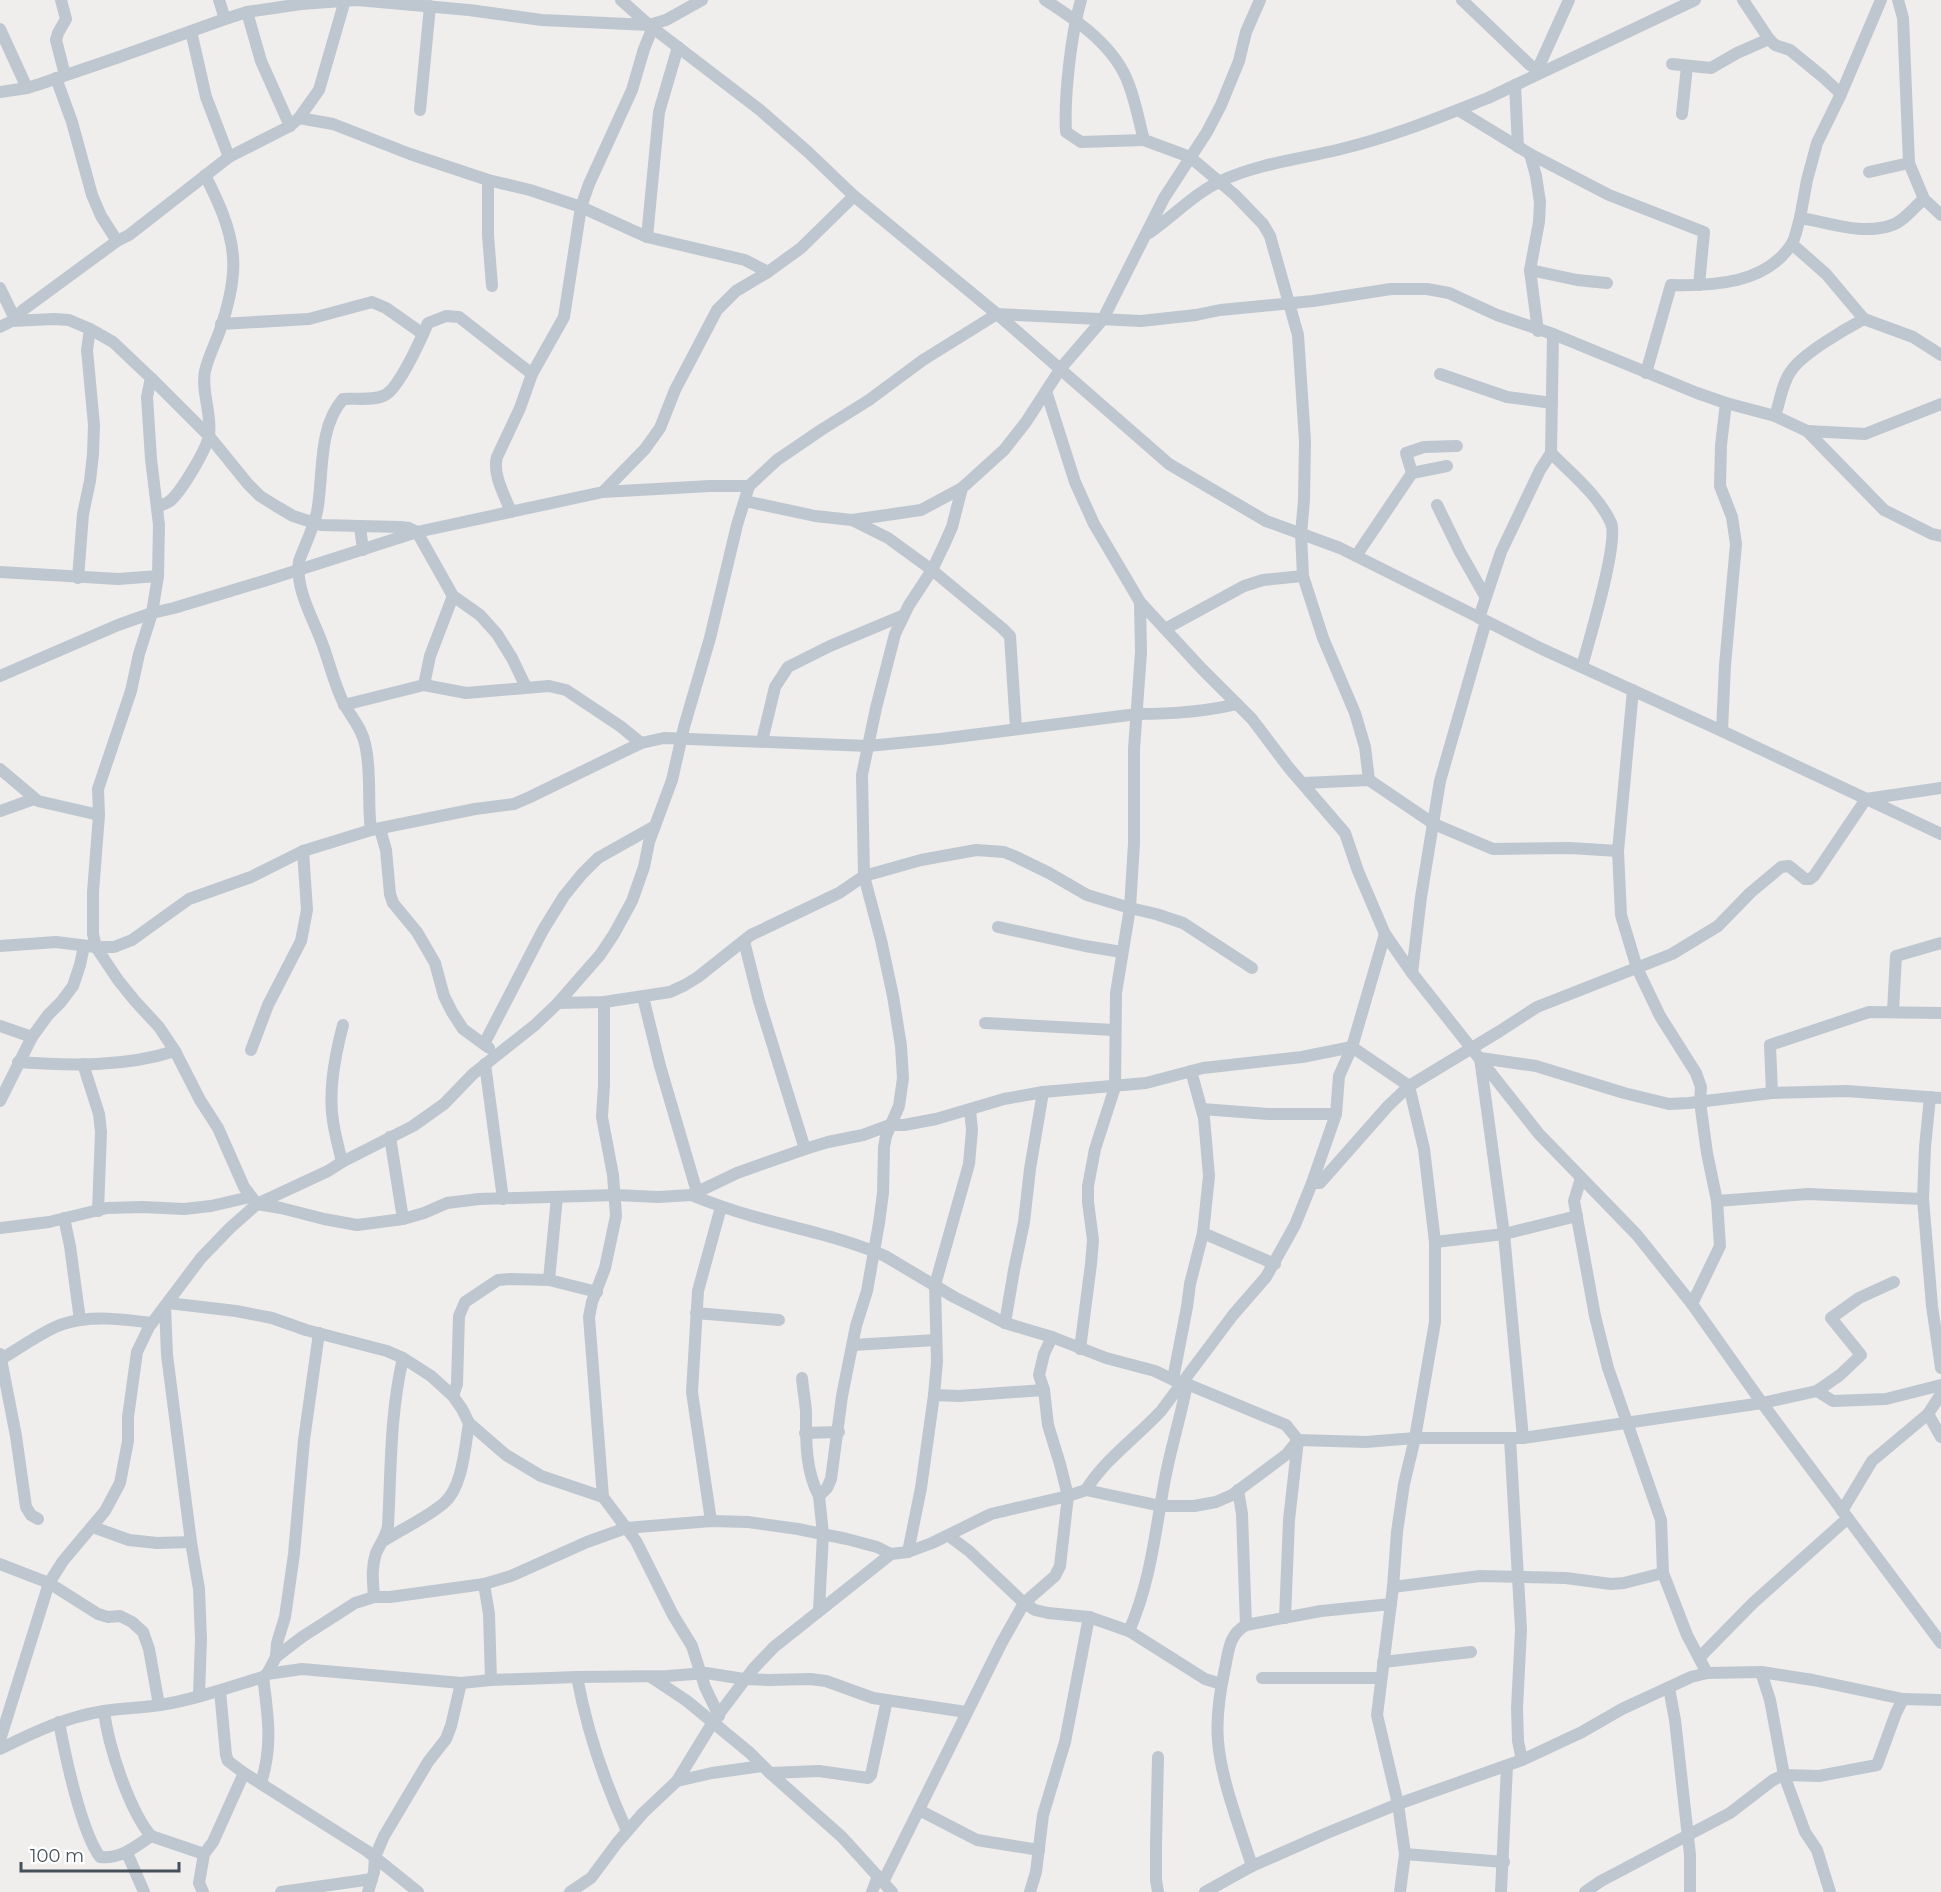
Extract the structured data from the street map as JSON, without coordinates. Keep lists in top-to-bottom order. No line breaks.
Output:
{"scale_bar":"100 m"}
